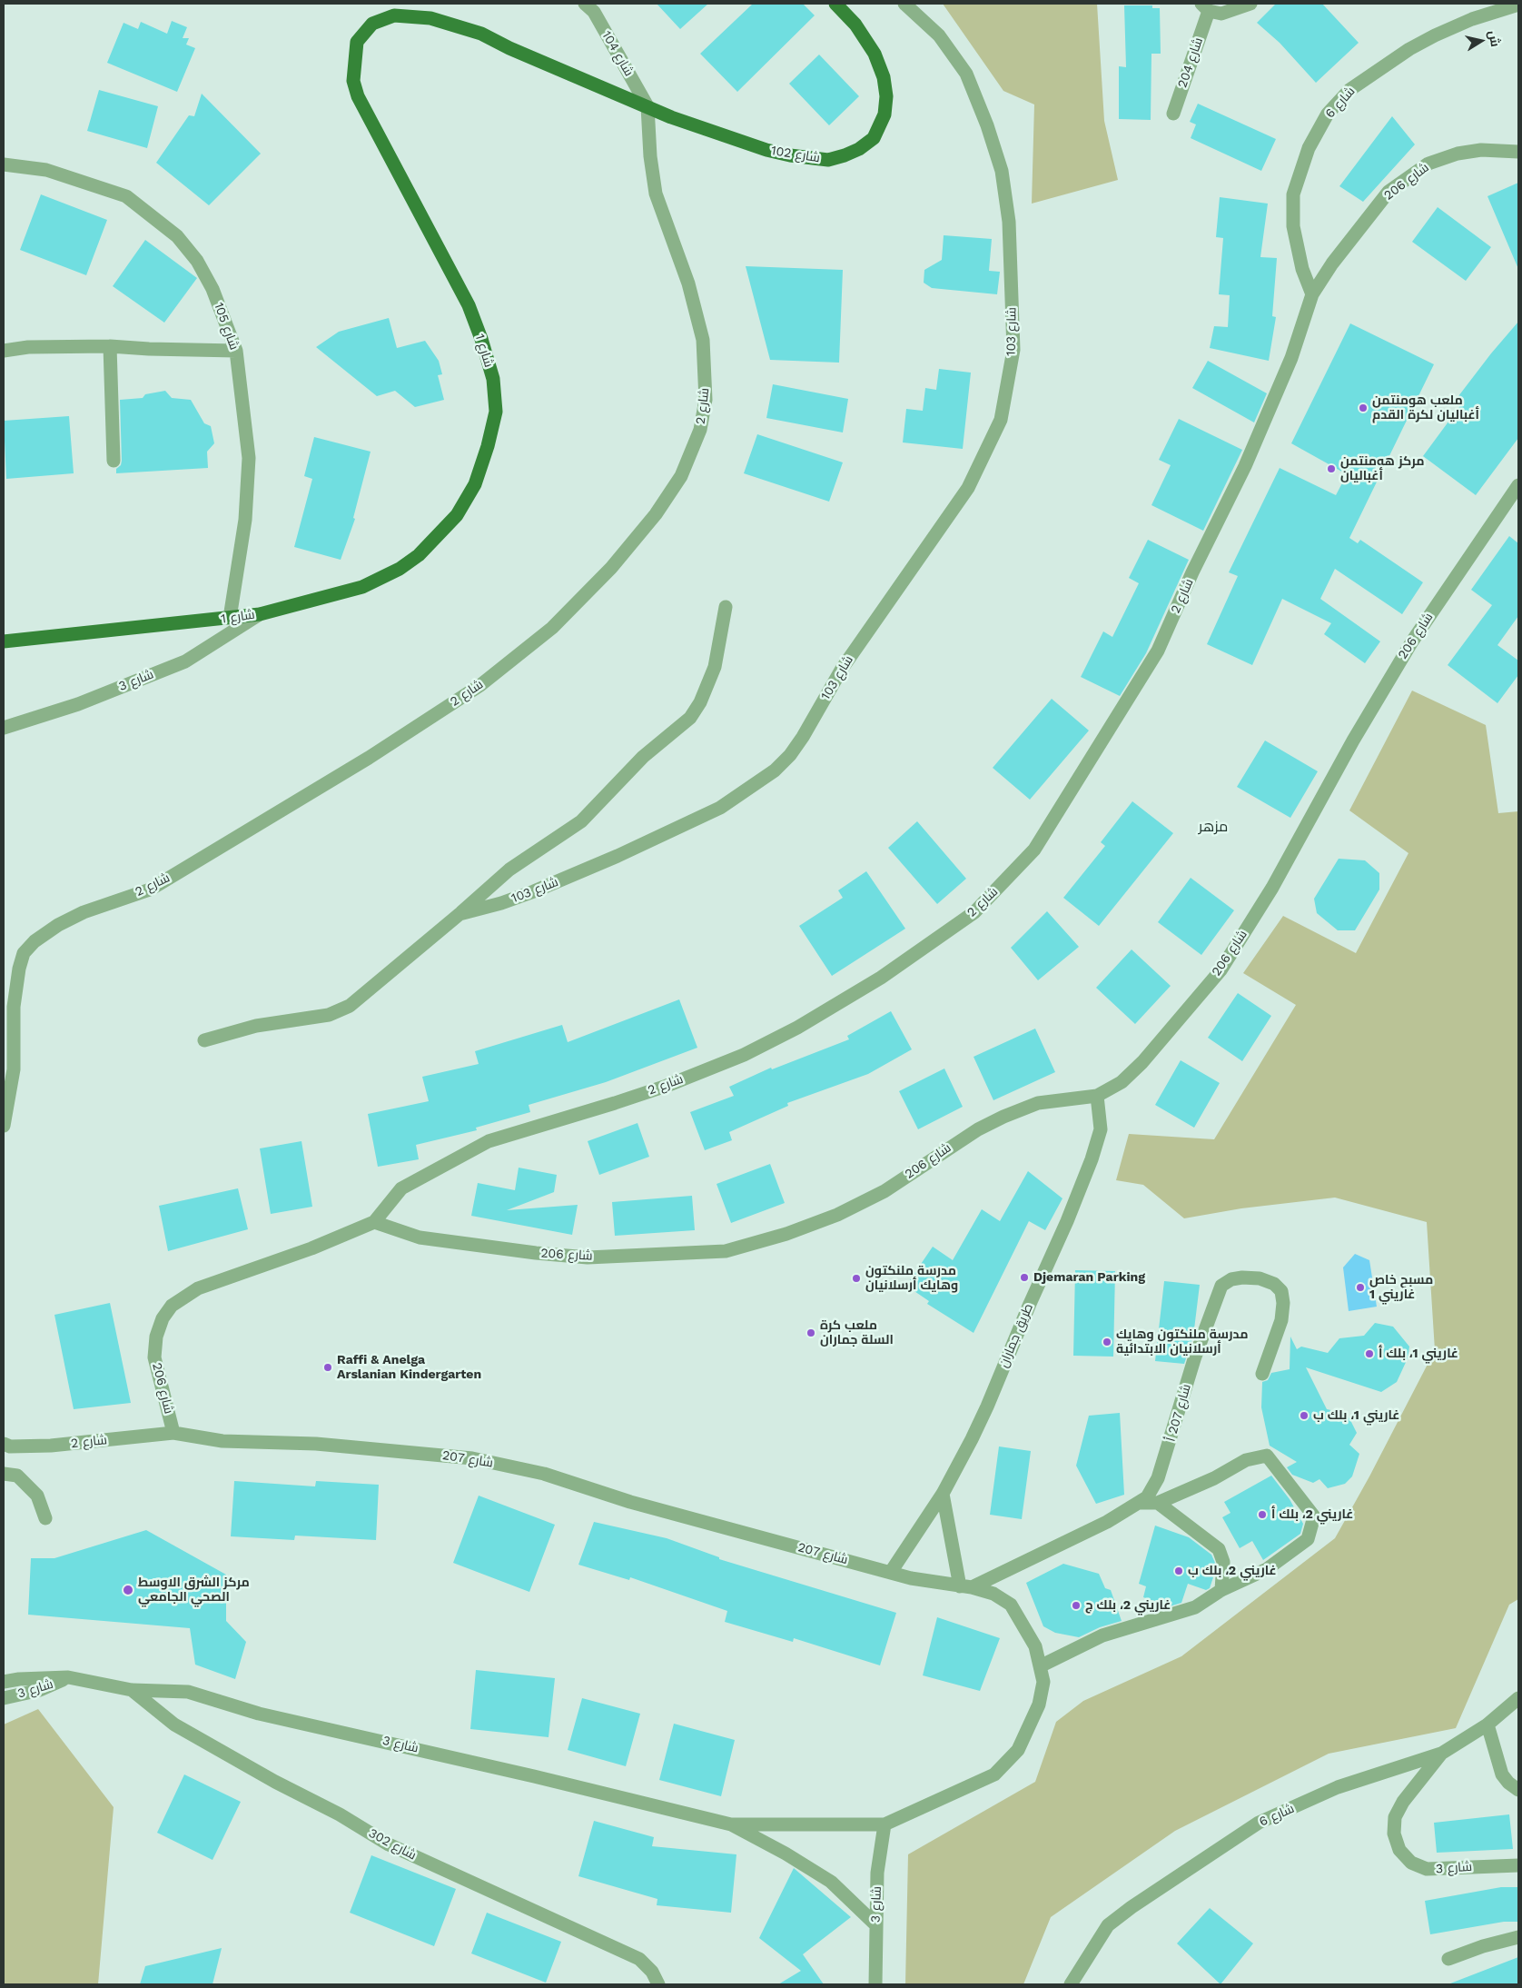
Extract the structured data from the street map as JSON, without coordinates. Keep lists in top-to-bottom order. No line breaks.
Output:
{"streets":{"main road":["شارع 102","شارع 1"],"street":["شارع 104","شارع 204","شارع 6","شارع 206","شارع 105","شارع 103","شارع 2","شارع 3","طريق جماران","شارع 207 أ","شارع 207","شارع 302"]},"crossings":[["شارع 104","شارع 102"],["شارع 104","شارع 1"],["شارع 104","شارع 2"],["شارع 6","شارع 206"],["شارع 6","شارع 2"],["شارع 6","شارع 3"],["شارع 102","شارع 1"],["شارع 102","شارع 2"],["شارع 206","شارع 2"],["شارع 206","طريق جماران"],["شارع 206","شارع 207"],["شارع 105","شارع 1"],["شارع 1","شارع 2"],["شارع 1","شارع 3"],["شارع 2","شارع 207"],["شارع 3","شارع 207"],["شارع 3","شارع 302"],["طريق جماران","شارع 207"],["شارع 207 أ","شارع 207"]],"districts":["مزهر"],"places":["ملعب هومنتمن أغباليان لكرة القدم","مركز هومنتمن أغباليان","Djemaran Parking","مدرسة ملنكتون وهايك أرسلانيان","مسبح خاص غاريني 1","ملعب كرة السلة جماران","مدرسة ملنكتون وهايك أرسلانيان الابتدائية","غاريني 1، بلك أ","Raffi & Anelga Arslanian Kindergarten","غاريني 1، بلك ب","غاريني 2، بلك أ","غاريني 2، بلك ب","مركز الشرق الاوسط الصحي الجامعي","غاريني 2، بلك ج"],"north":"right"}
